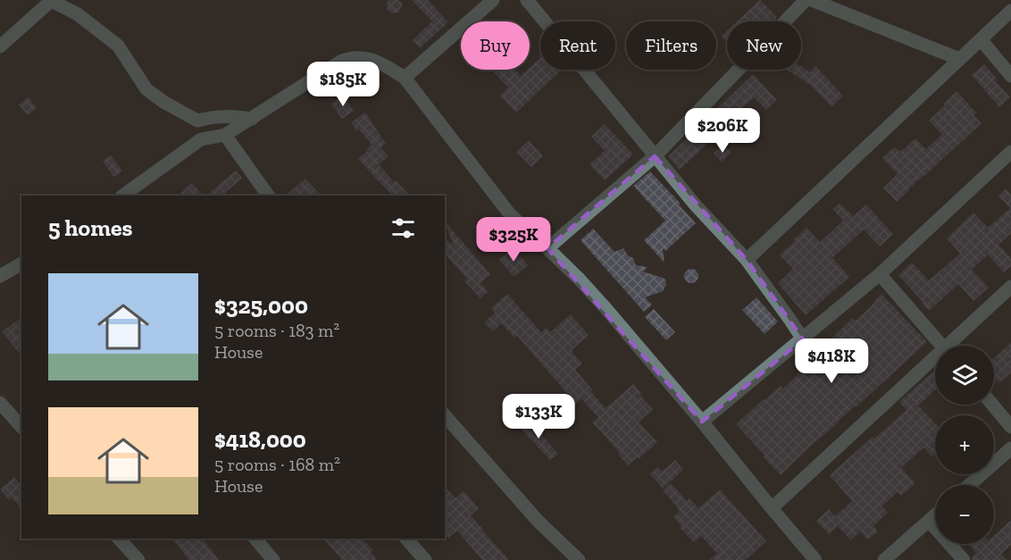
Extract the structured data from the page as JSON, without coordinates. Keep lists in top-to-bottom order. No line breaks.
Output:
{"page":{"chip":["Buy","Rent","Filters","New"],"price":["$185K","$206K","$325K","$418K","$133K"],"heading":"5 homes","list":[{"name":"$325,000","note":"5 rooms · 183 m² · House"},{"name":"$418,000","note":"5 rooms · 168 m² · House"}],"map_buttons":["+","−"]}}
